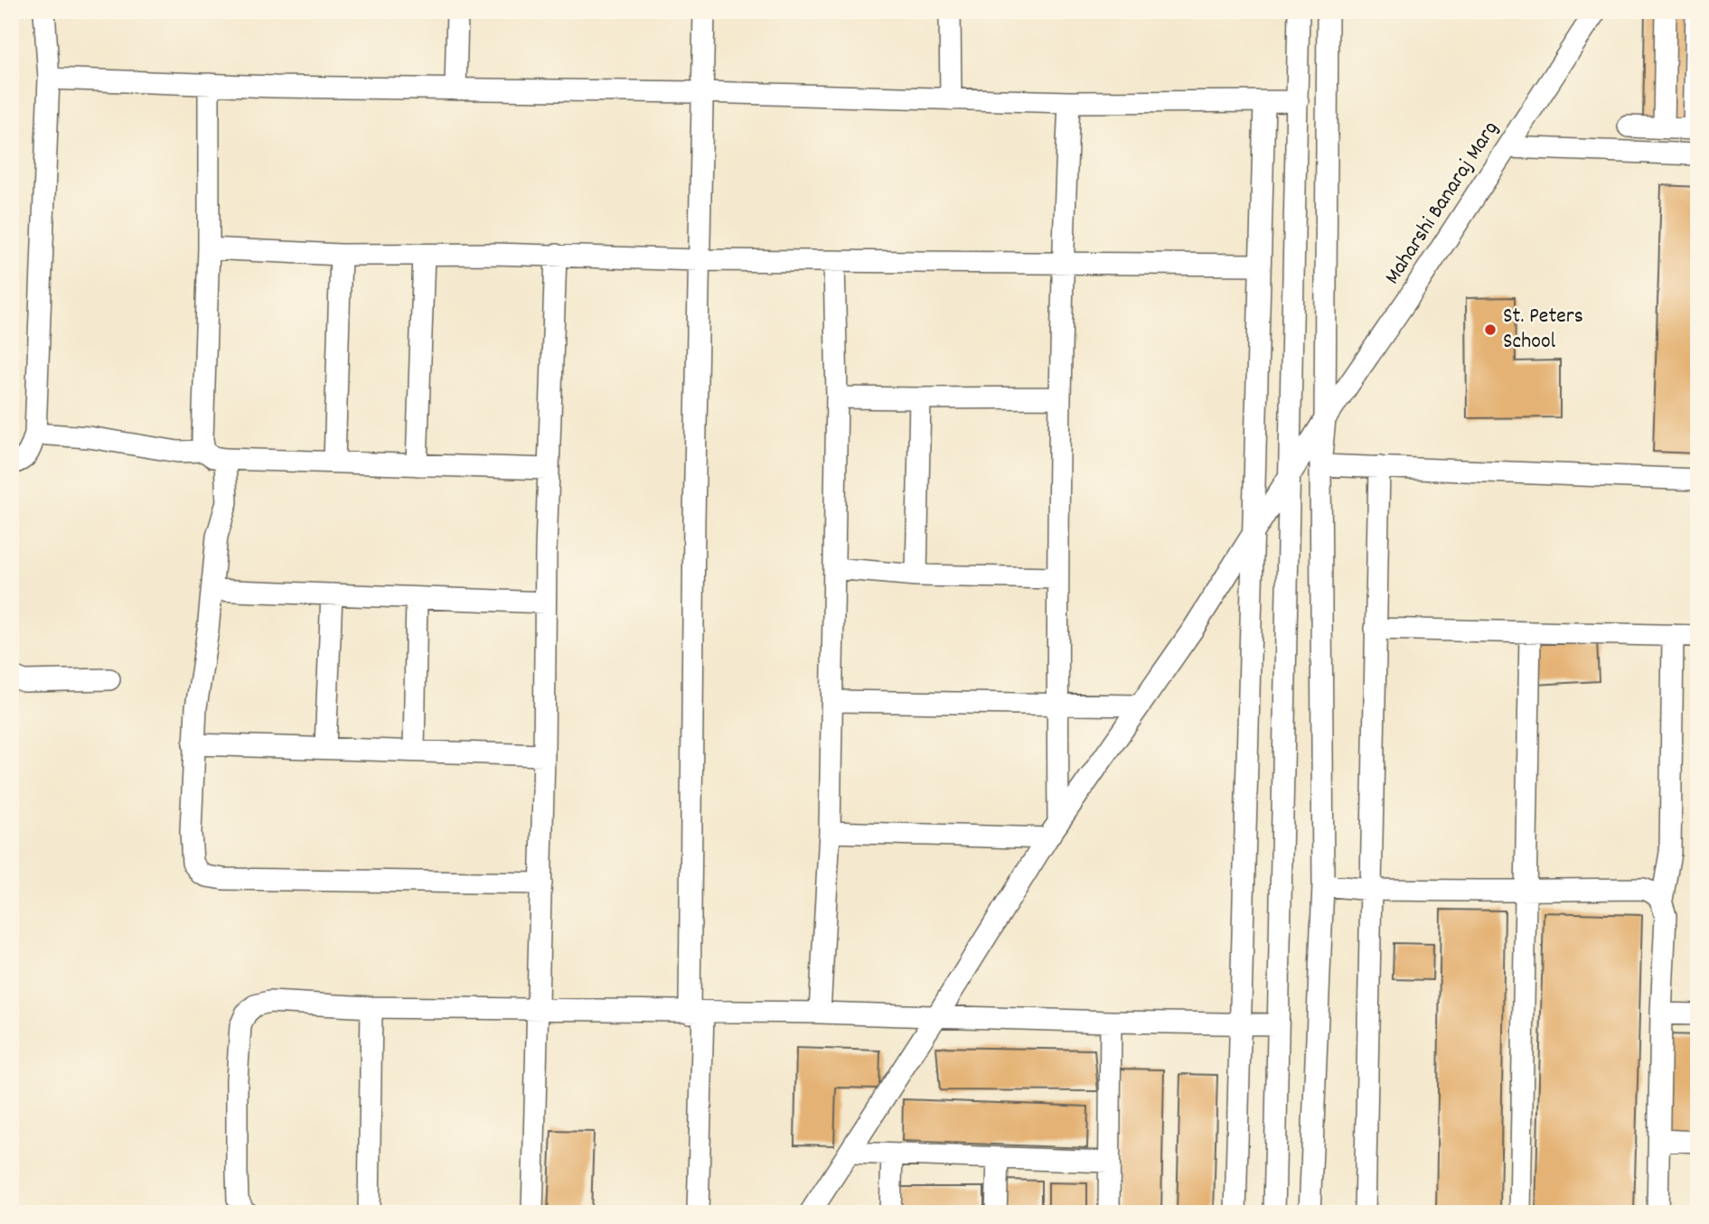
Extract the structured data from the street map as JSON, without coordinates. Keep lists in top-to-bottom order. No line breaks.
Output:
{"streets":{"street":["Maharshi Banaraj Marg"]},"places":["St. Peters School"]}
